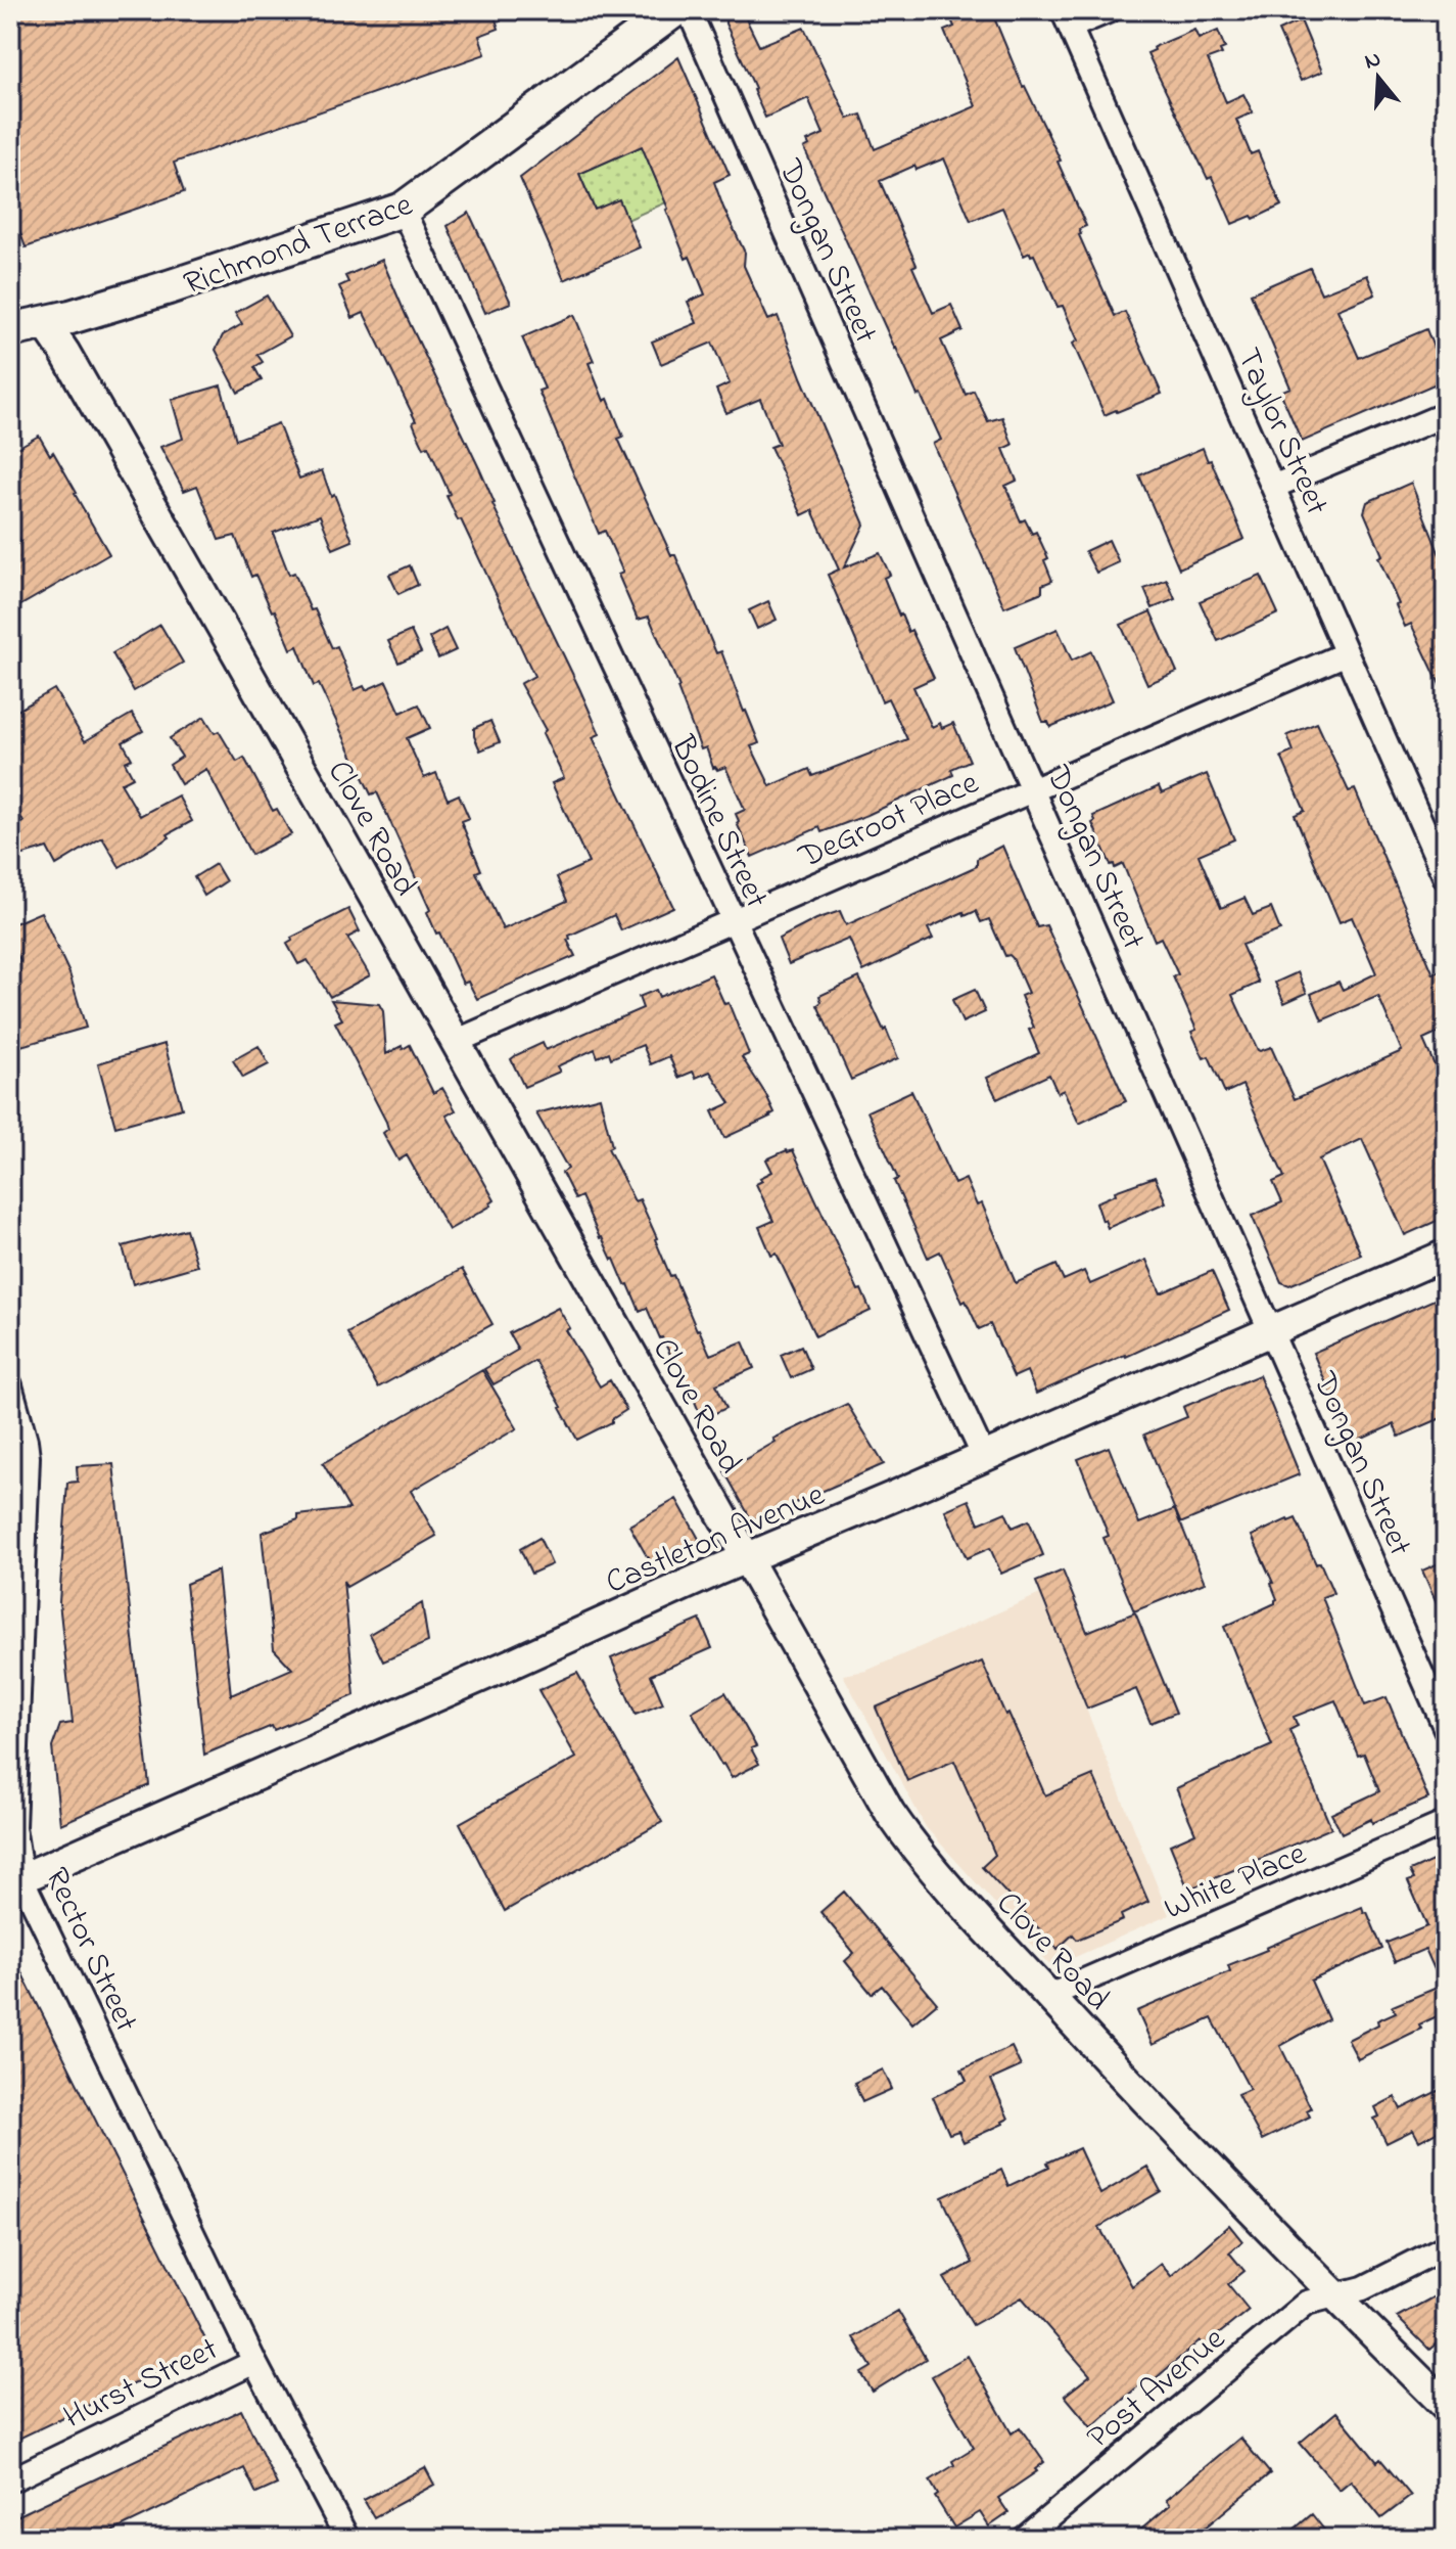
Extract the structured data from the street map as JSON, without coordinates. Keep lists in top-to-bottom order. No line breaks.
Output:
{"streets":{"main road":["Richmond Terrace"],"street":["Dongan Street","Taylor Street","DeGroot Place","Bodine Street","Clove Road","Castleton Avenue","White Place","Rector Street","Hurst Street","Post Avenue"]},"crossings":[["Richmond Terrace","Bodine Street"],["Richmond Terrace","Clove Road"],["Dongan Street","DeGroot Place"],["Dongan Street","Castleton Avenue"],["Taylor Street","DeGroot Place"],["DeGroot Place","Bodine Street"],["DeGroot Place","Clove Road"],["Bodine Street","Castleton Avenue"],["Clove Road","Castleton Avenue"],["Clove Road","White Place"],["Clove Road","Post Avenue"],["Castleton Avenue","Rector Street"],["Rector Street","Hurst Street"]],"north":"top"}
